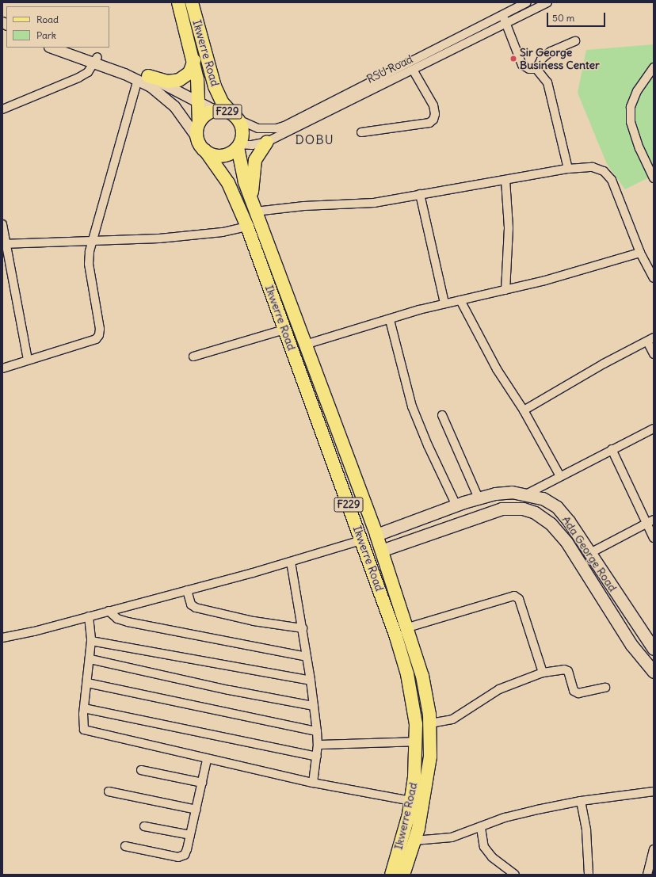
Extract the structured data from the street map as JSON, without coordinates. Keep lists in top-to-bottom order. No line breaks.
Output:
{"streets":{"main road":["Ikwerre Road","F229","Ada George Road"],"street":["RSU Road"]},"crossings":[["Ikwerre Road","RSU Road"],["Ikwerre Road","F229"],["Ikwerre Road","Ada George Road"],["RSU Road","F229"]],"districts":["DOBU"],"places":["Sir George Business Center"],"legend":["Road","Park"],"scale_bar":"50 m"}
